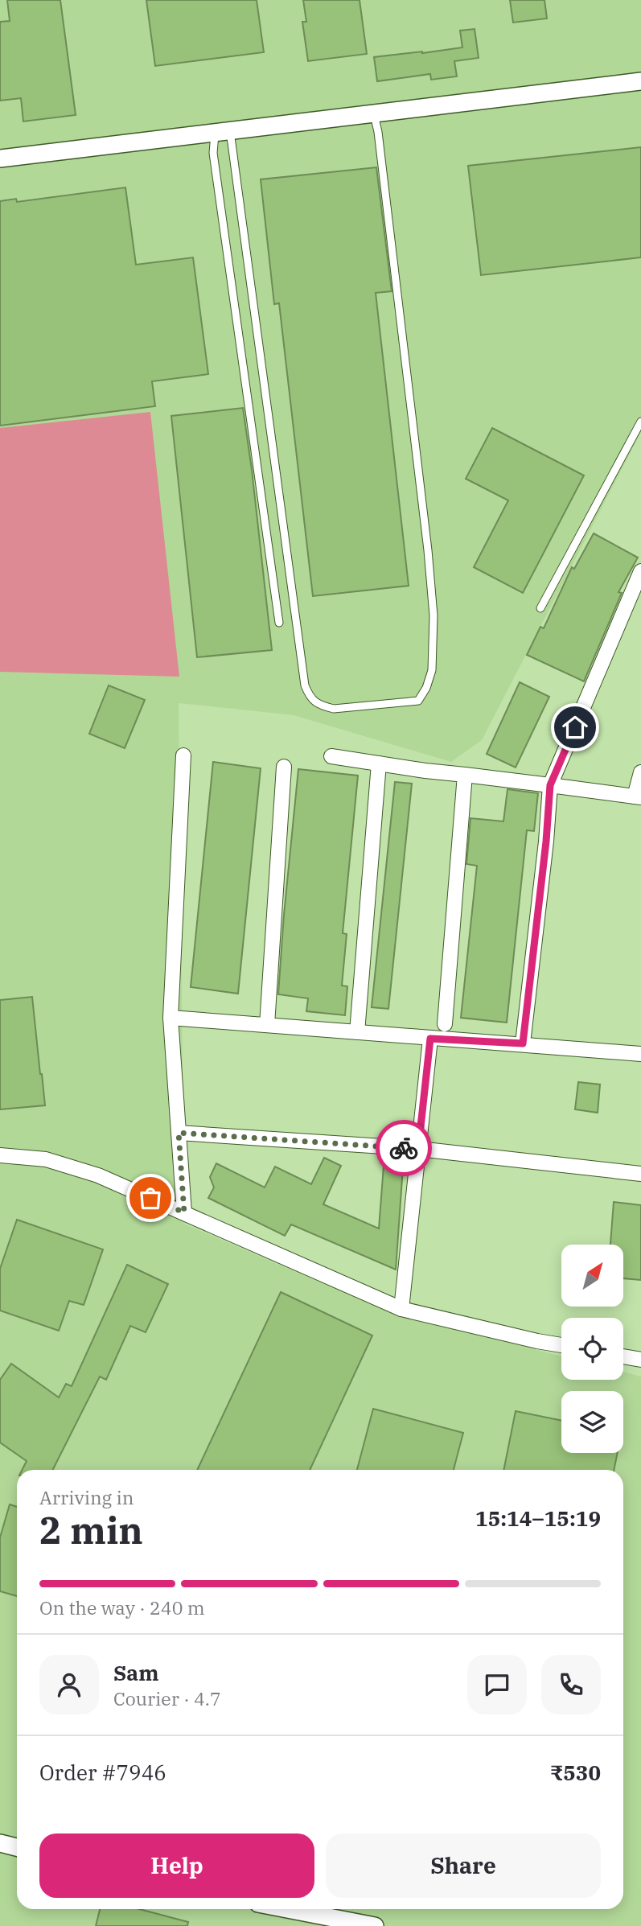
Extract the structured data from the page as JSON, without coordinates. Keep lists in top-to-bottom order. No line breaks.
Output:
{"north":"top right","page":{"heading":["2 min","Arriving in","15:14–15:19"],"panel":["Sam","Courier · 4.7","Order #7946","₹530"],"bar":"On the way · 240 m","buttons":["Help","Share"]}}
